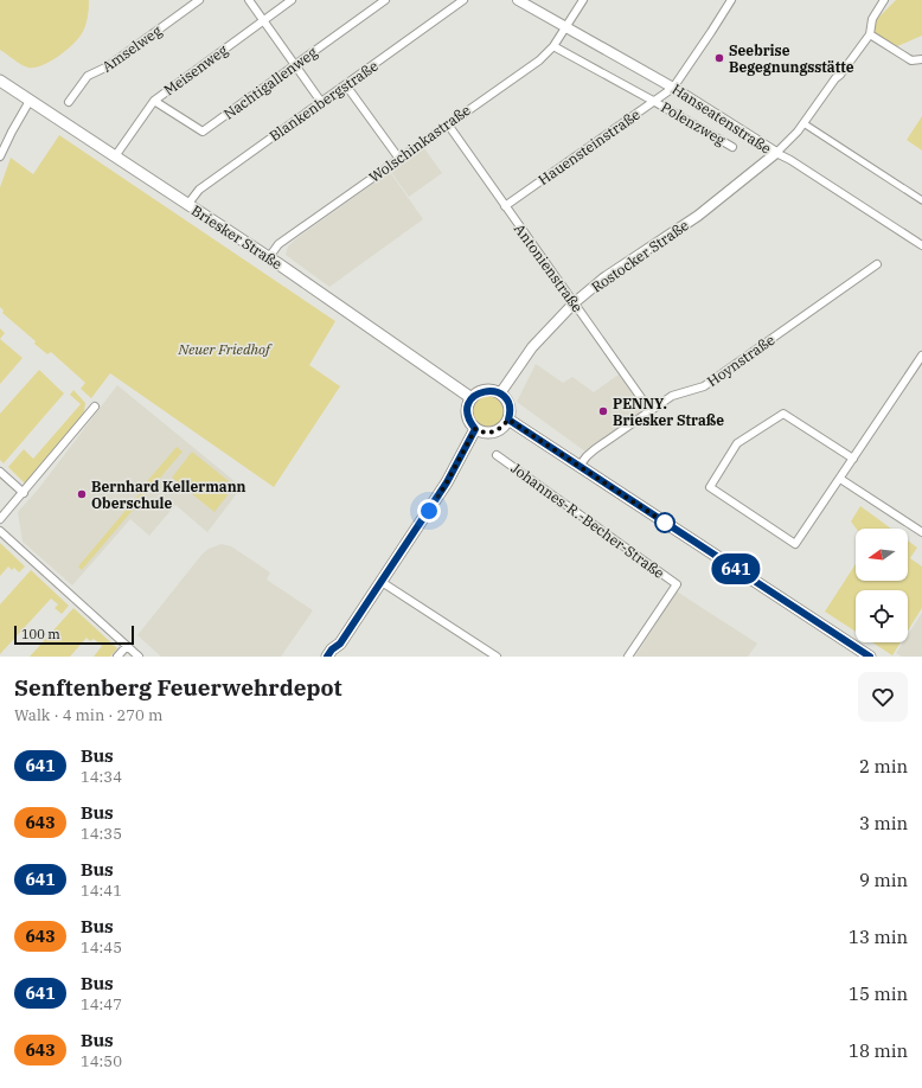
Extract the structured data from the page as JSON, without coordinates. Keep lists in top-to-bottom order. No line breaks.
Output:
{"streets":{"main road":["Briesker Straße"],"street":["Amselweg","Meisenweg","Nachtigallenweg","Blankenbergstraße","Hanseatenstraße","Polenzweg","Wolschinkastraße","Hauensteinstraße","Rostocker Straße","Antonienstraße","Hoynstraße","Johannes-R.-Becher-Straße"]},"crossings":[["Meisenweg","Nachtigallenweg"],["Meisenweg","Briesker Straße"],["Blankenbergstraße","Briesker Straße"],["Hanseatenstraße","Wolschinkastraße"],["Hanseatenstraße","Hauensteinstraße"],["Hanseatenstraße","Rostocker Straße"],["Polenzweg","Wolschinkastraße"],["Polenzweg","Hauensteinstraße"],["Wolschinkastraße","Briesker Straße"],["Wolschinkastraße","Antonienstraße"],["Hauensteinstraße","Antonienstraße"],["Briesker Straße","Rostocker Straße"],["Rostocker Straße","Antonienstraße"],["Antonienstraße","Hoynstraße"]],"parks":["Neuer Friedhof"],"places":["Seebrise Begegnungsstätte","PENNY. Briesker Straße","Bernhard Kellermann Oberschule"],"lines":["bus line 641"],"scale_bar":"100 m","north":"left","page":{"on_map":"641","scale":"100 m","heading":["Senftenberg Feuerwehrdepot","Walk · 4 min · 270 m"],"list":[{"mark":"641","name":"Bus","note":"14:34","value":"2 min"},{"mark":"643","name":"Bus","note":"14:35","value":"3 min"},{"mark":"641","name":"Bus","note":"14:41","value":"9 min"},{"mark":"643","name":"Bus","note":"14:45","value":"13 min"},{"mark":"641","name":"Bus","note":"14:47","value":"15 min"},{"mark":"643","name":"Bus","note":"14:50","value":"18 min"}]}}
